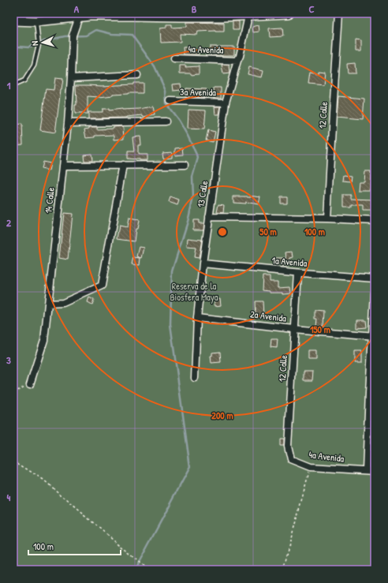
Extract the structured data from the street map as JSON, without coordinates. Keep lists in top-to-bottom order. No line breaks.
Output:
{"streets":{"street":["4a Avenida","3a Avenida","12 Calle","13 Calle","14 Calle","1a Avenida","2a Avenida"]},"crossings":[["4a Avenida","12 Calle"],["4a Avenida","13 Calle"],["3a Avenida","13 Calle"],["12 Calle","1a Avenida"],["12 Calle","2a Avenida"],["13 Calle","1a Avenida"],["13 Calle","2a Avenida"]],"parks":["Reserva de la Biosfera Maya"],"scale_bar":"100 m","north":"left","grid":{"columns":["A","B","C"],"rows":["1","2","3","4"]},"rings":["50 m","100 m","150 m","200 m"]}
